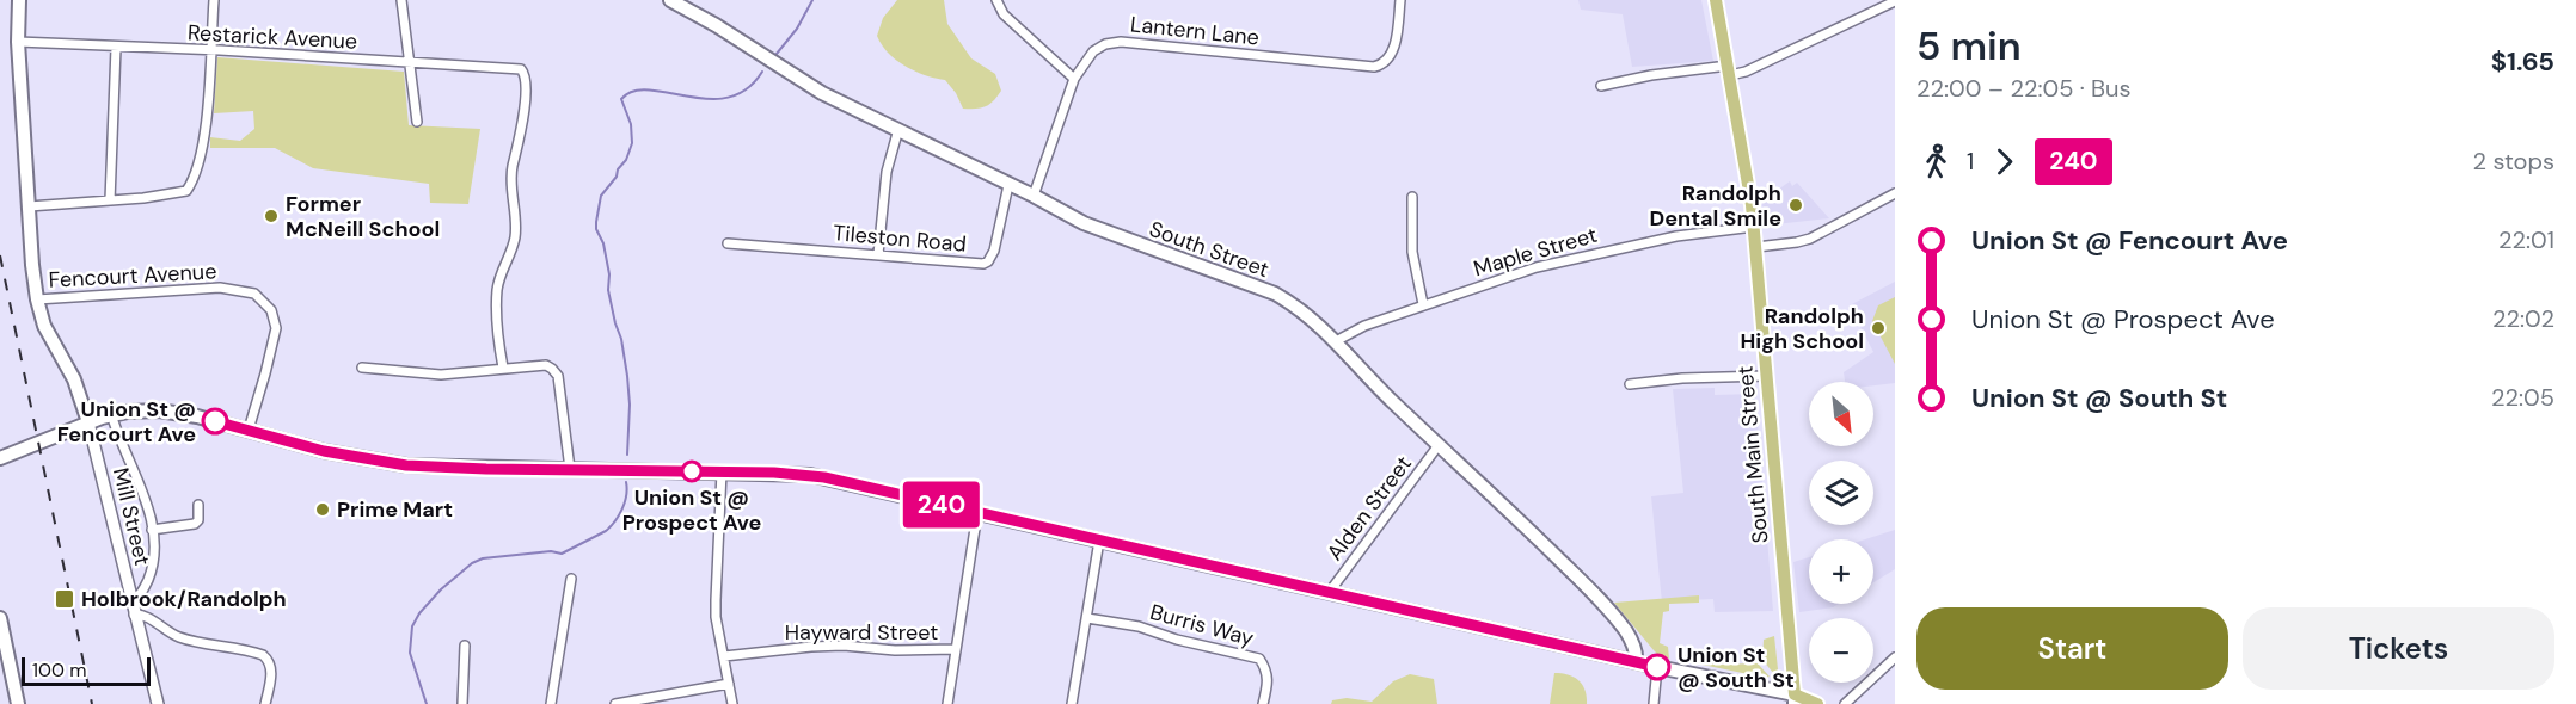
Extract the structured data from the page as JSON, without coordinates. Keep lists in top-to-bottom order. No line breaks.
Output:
{"streets":{"main road":["South Street","South Main Street"],"street":["Lantern Lane","Restarick Avenue","Tileston Road","Maple Street","Fencourt Avenue","Alden Street","Mill Street","Burris Way","Hayward Street"]},"crossings":[["Lantern Lane","South Street"],["Tileston Road","South Street"],["South Street","Maple Street"],["South Street","Alden Street"],["Maple Street","South Main Street"]],"places":{"other":["Randolph Dental Smile","Former McNeill School","Randolph High School","Union St @ Fencourt Ave","Union St @ Prospect Ave","Prime Mart","Union St @ South St"],"transit":["Holbrook/Randolph"]},"lines":["bus line 240"],"scale_bar":"100 m","north":"bottom right","page":{"on_map":"240","heading":["5 min","22:00 – 22:05 · Bus","$1.65"],"legs":["1","240","2 stops"],"list":[{"name":"Union St @ Fencourt Ave","value":"22:01"},{"name":"Union St @ Prospect Ave","value":"22:02"},{"name":"Union St @ South St","value":"22:05"}],"map_buttons":["+","−"],"buttons":["Start","Tickets"],"scale":"100 m"}}
